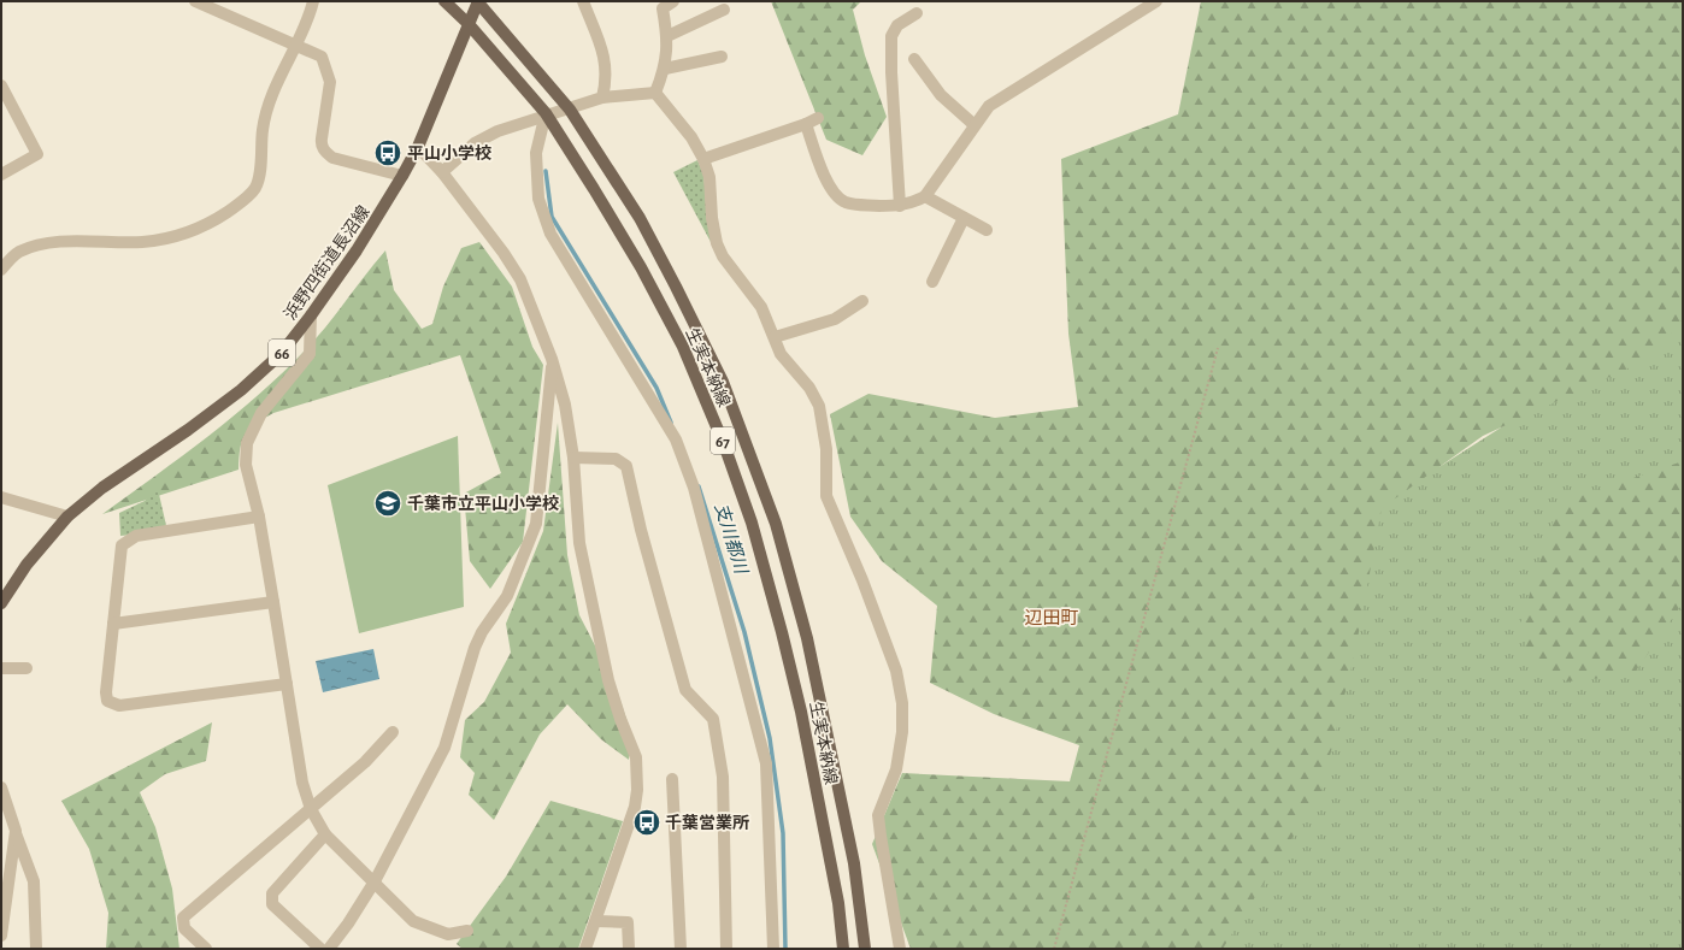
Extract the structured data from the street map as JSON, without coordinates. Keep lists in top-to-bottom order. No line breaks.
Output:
{"streets":{"main road":["浜野四街道長沼線","66","生実本納線","67"]},"crossings":[["浜野四街道長沼線","生実本納線"]],"districts":["辺田町"],"water":["支川都川"],"places":{"bus stop":["平山小学校","千葉営業所"],"school or university":["千葉市立平山小学校"]}}
